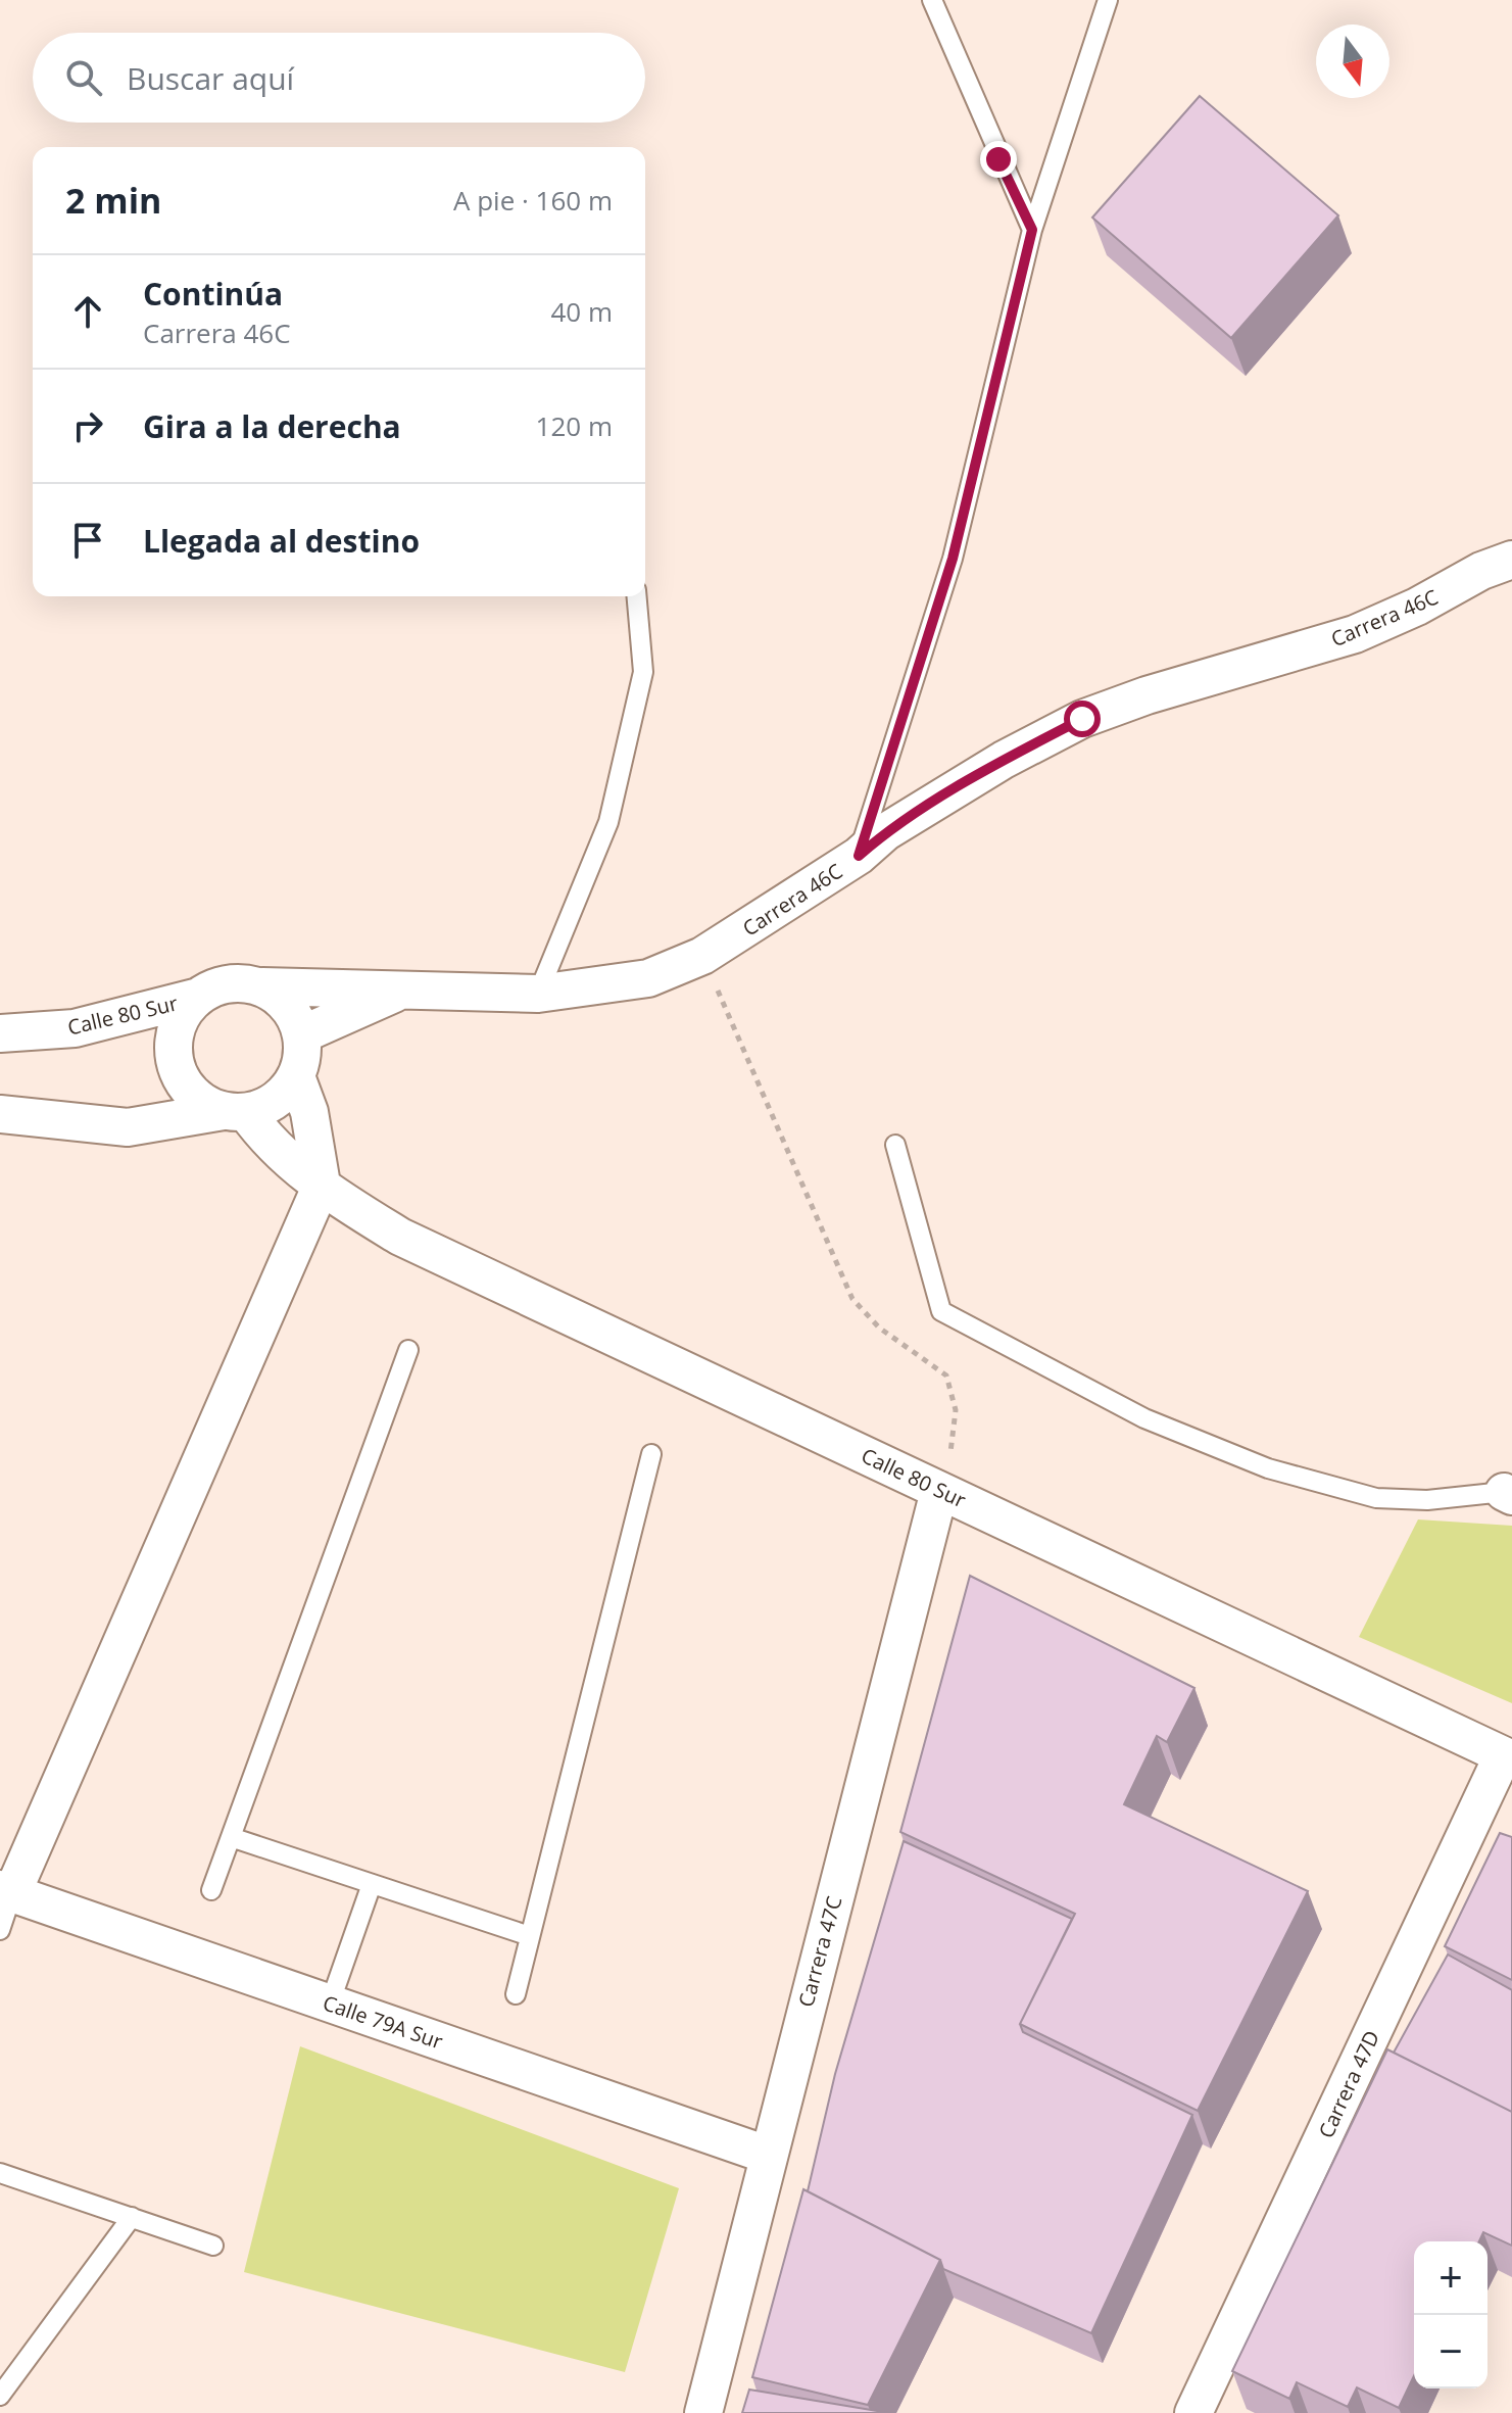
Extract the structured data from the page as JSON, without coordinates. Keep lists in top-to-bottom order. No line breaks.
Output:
{"streets":{"street":["Carrera 46C","Calle 80 Sur","Carrera 47C","Calle 79A Sur","Carrera 47D"]},"crossings":[["Carrera 46C","Calle 80 Sur"],["Calle 80 Sur","Carrera 47C"],["Calle 80 Sur","Carrera 47D"],["Carrera 47C","Calle 79A Sur"]],"north":"bottom","page":{"search":"Buscar aquí","heading":["2 min","A pie · 160 m"],"list":[["Continúa","Carrera 46C","40 m"],["Gira a la derecha","120 m"],"Llegada al destino"],"map_buttons":["+","−"]}}
